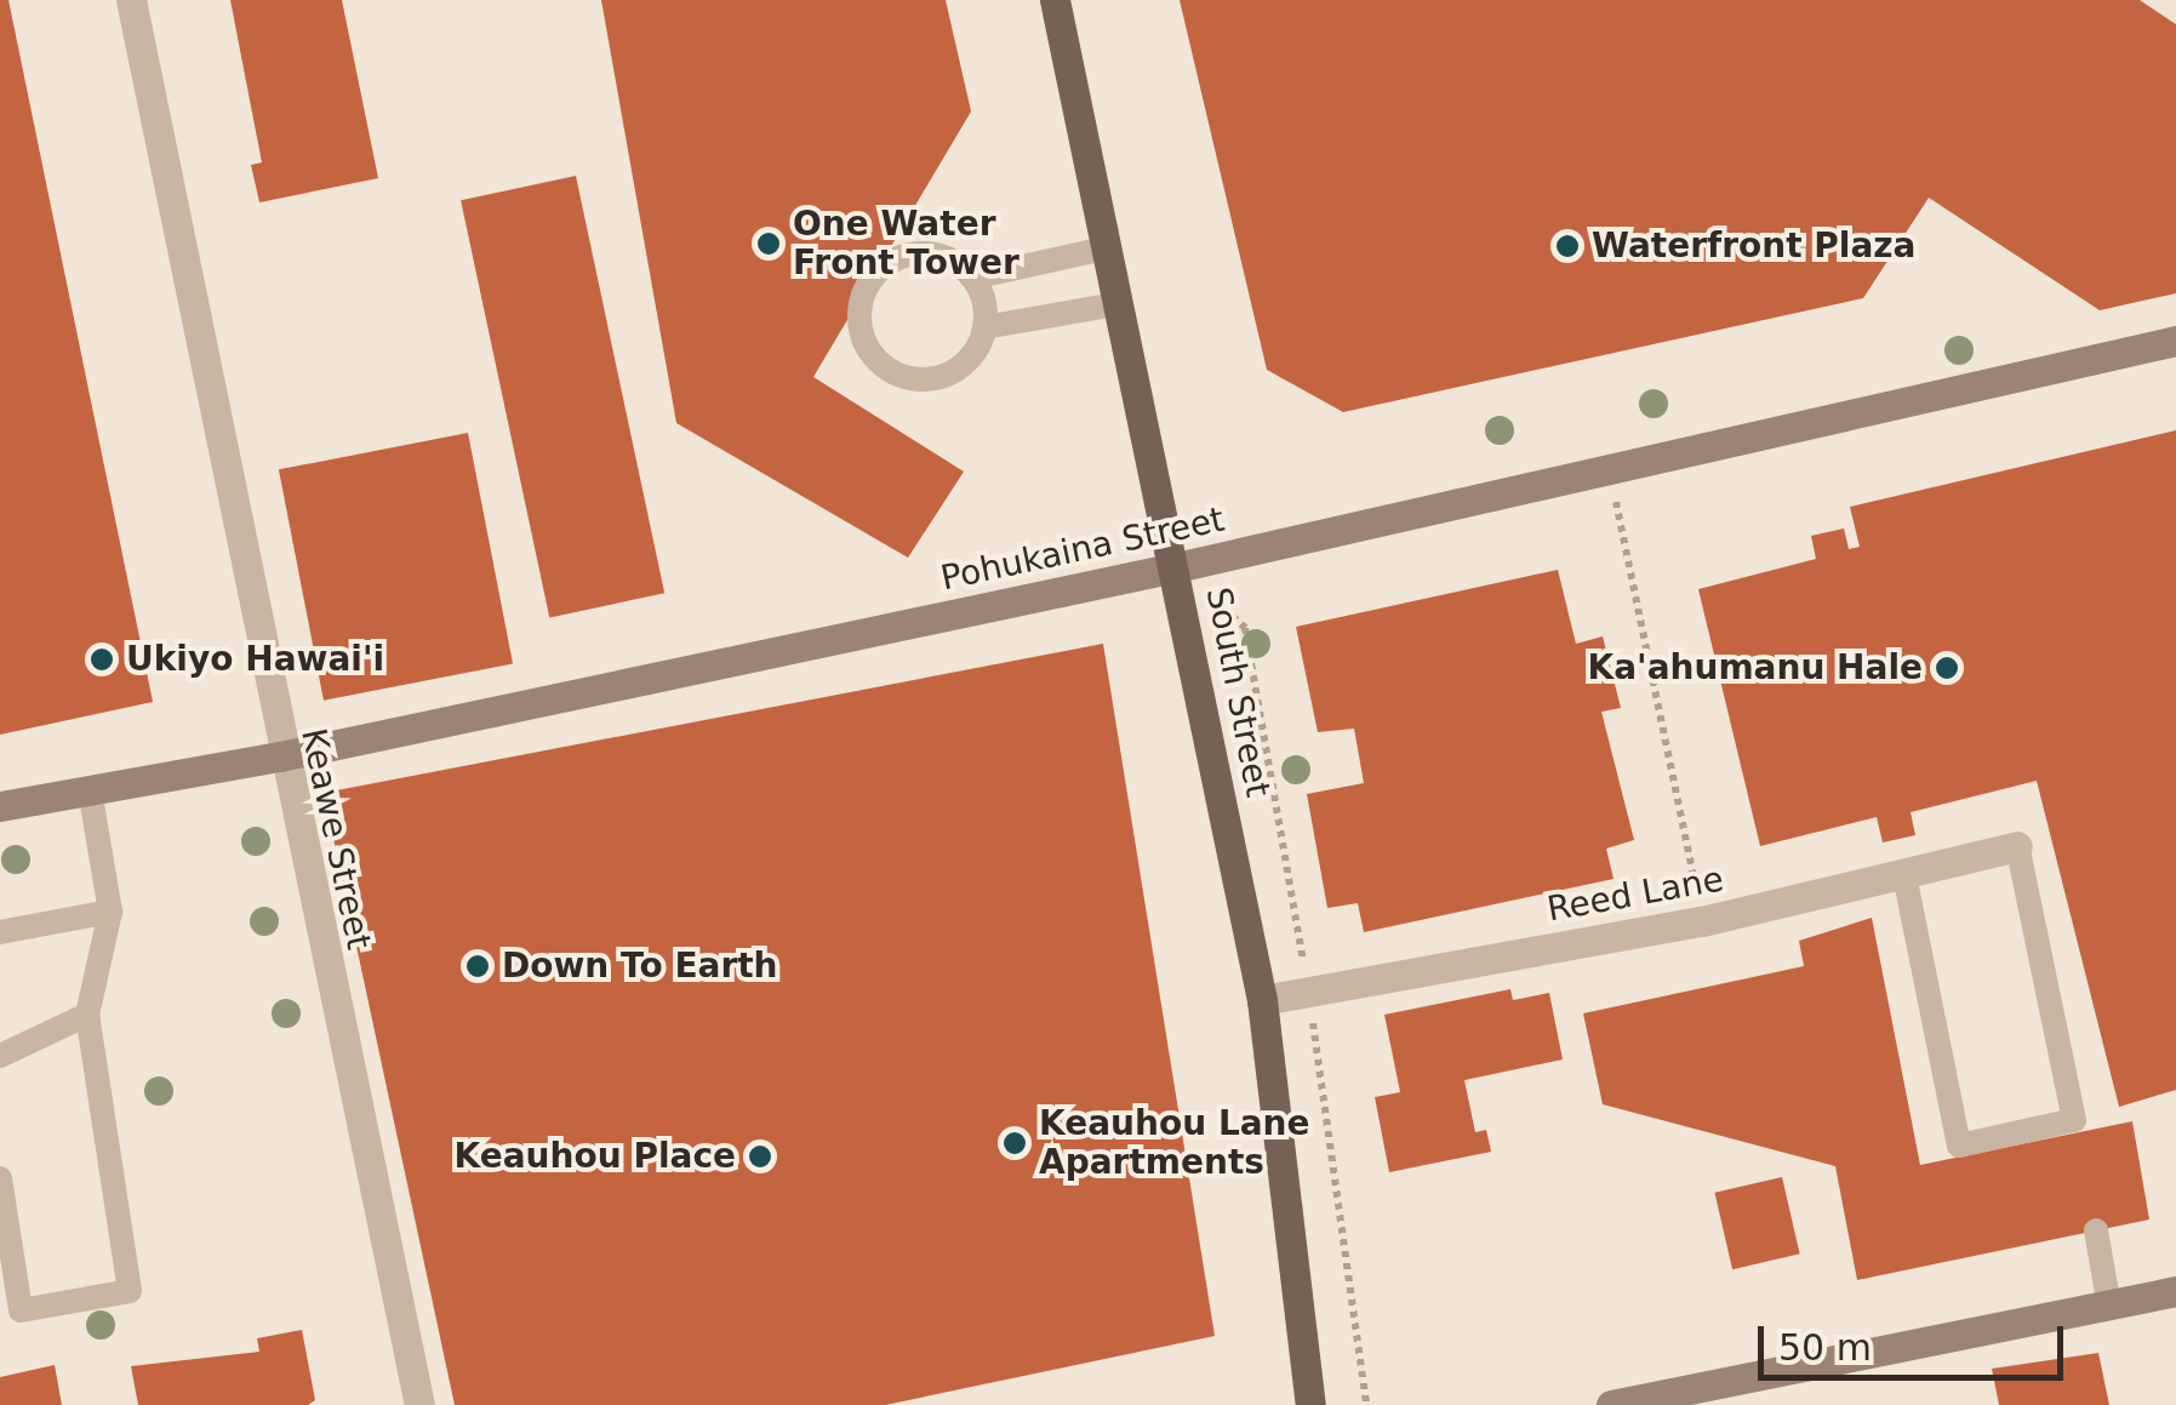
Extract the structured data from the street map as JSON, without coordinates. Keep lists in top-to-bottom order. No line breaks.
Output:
{"streets":{"main road":["South Street"],"street":["Pohukaina Street","Keawe Street","Reed Lane"]},"crossings":[["Pohukaina Street","South Street"],["Pohukaina Street","Keawe Street"],["South Street","Reed Lane"]],"places":["One Water Front Tower","Waterfront Plaza","Ukiyo Hawai'i","Ka'ahumanu Hale","Down To Earth","Keauhou Lane Apartments","Keauhou Place"],"scale_bar":"50 m"}
